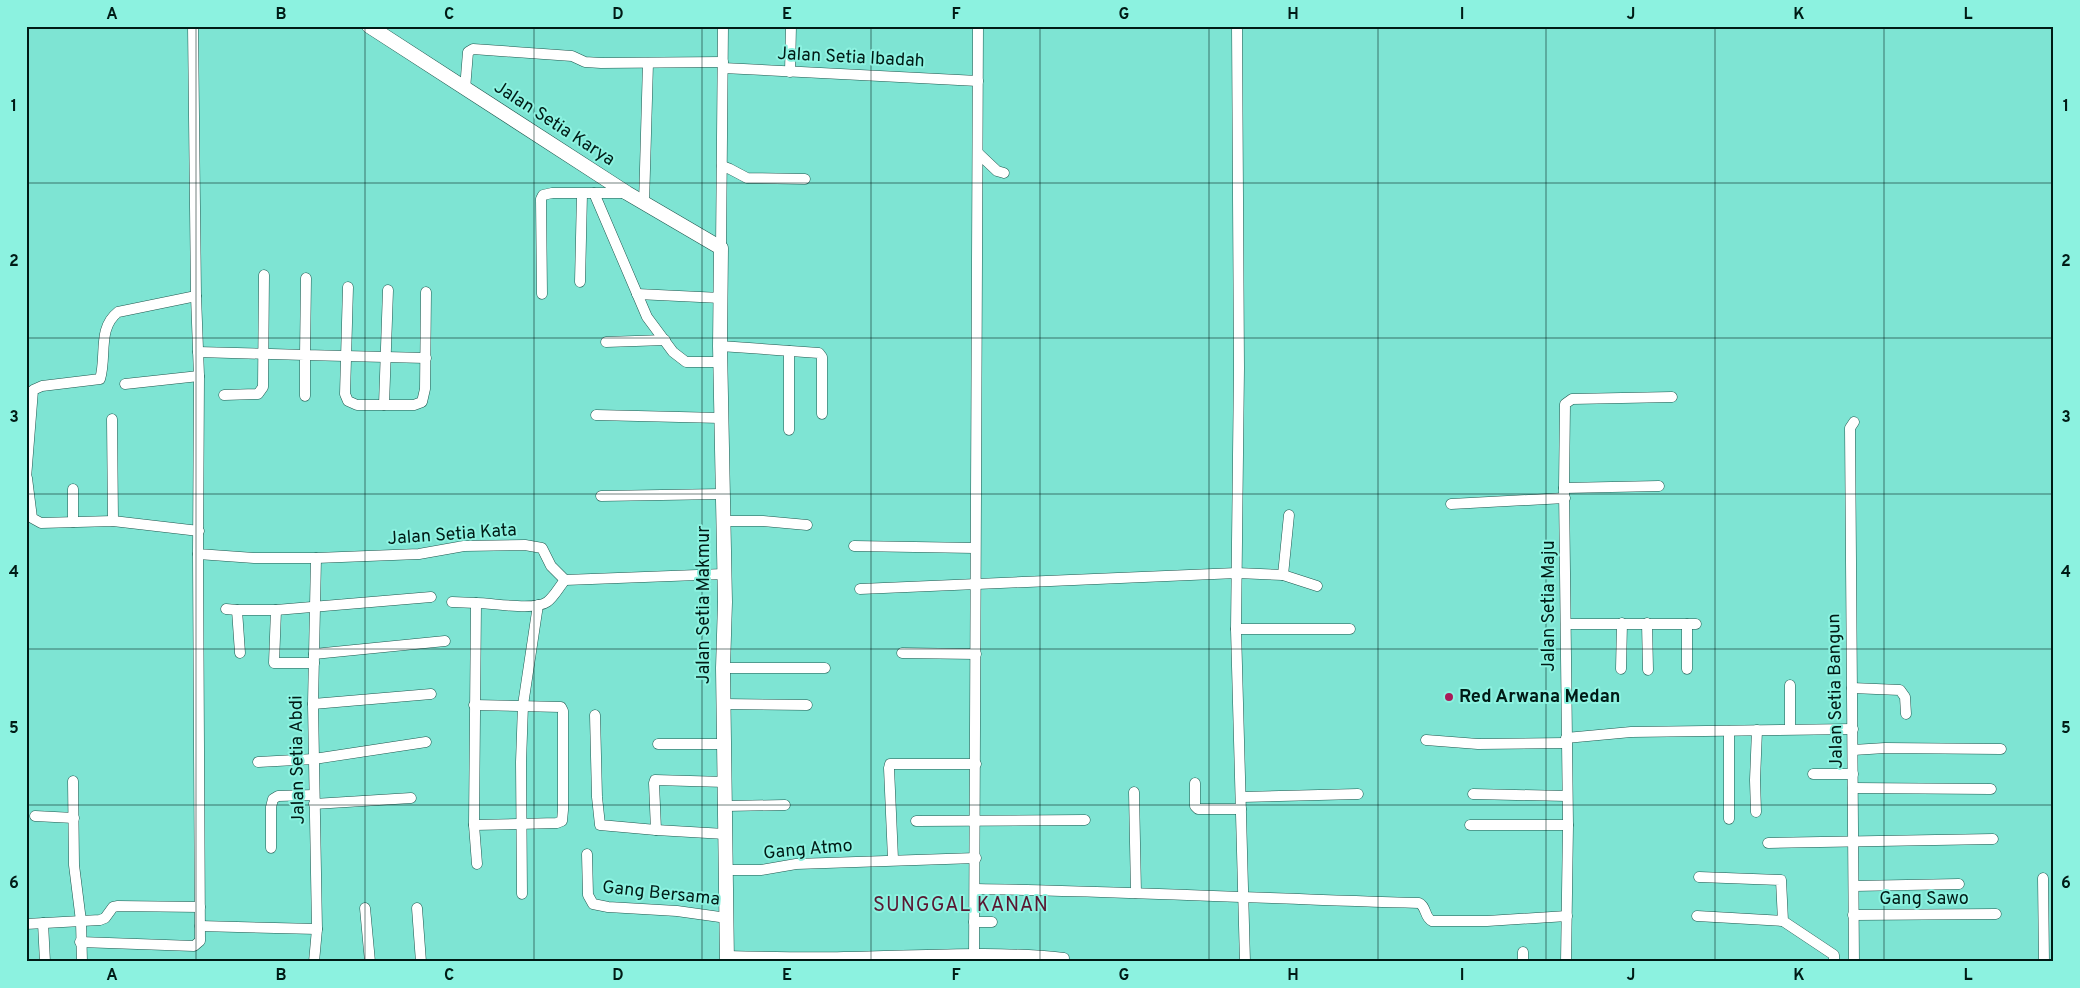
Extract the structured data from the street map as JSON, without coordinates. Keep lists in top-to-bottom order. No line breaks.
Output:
{"streets":{"main road":["Jalan Setia Karya","Jalan Setia Makmur"],"street":["Jalan Setia Ibadah","Jalan Setia Kata","Jalan Setia Maju","Jalan Setia Bangun","Jalan Setia Abdi","Gang Atmo","Gang Bersama","Gang Sawo"]},"crossings":[["Jalan Setia Ibadah","Jalan Setia Karya"],["Jalan Setia Karya","Jalan Setia Makmur"],["Jalan Setia Kata","Jalan Setia Abdi"],["Jalan Setia Makmur","Gang Atmo"],["Jalan Setia Makmur","Gang Bersama"],["Jalan Setia Bangun","Gang Sawo"]],"districts":["SUNGGAL KANAN"],"places":["Red Arwana Medan"],"grid":{"columns":["A","B","C","D","E","F","G","H","I","J","K","L"],"rows":["1","2","3","4","5","6"]}}
